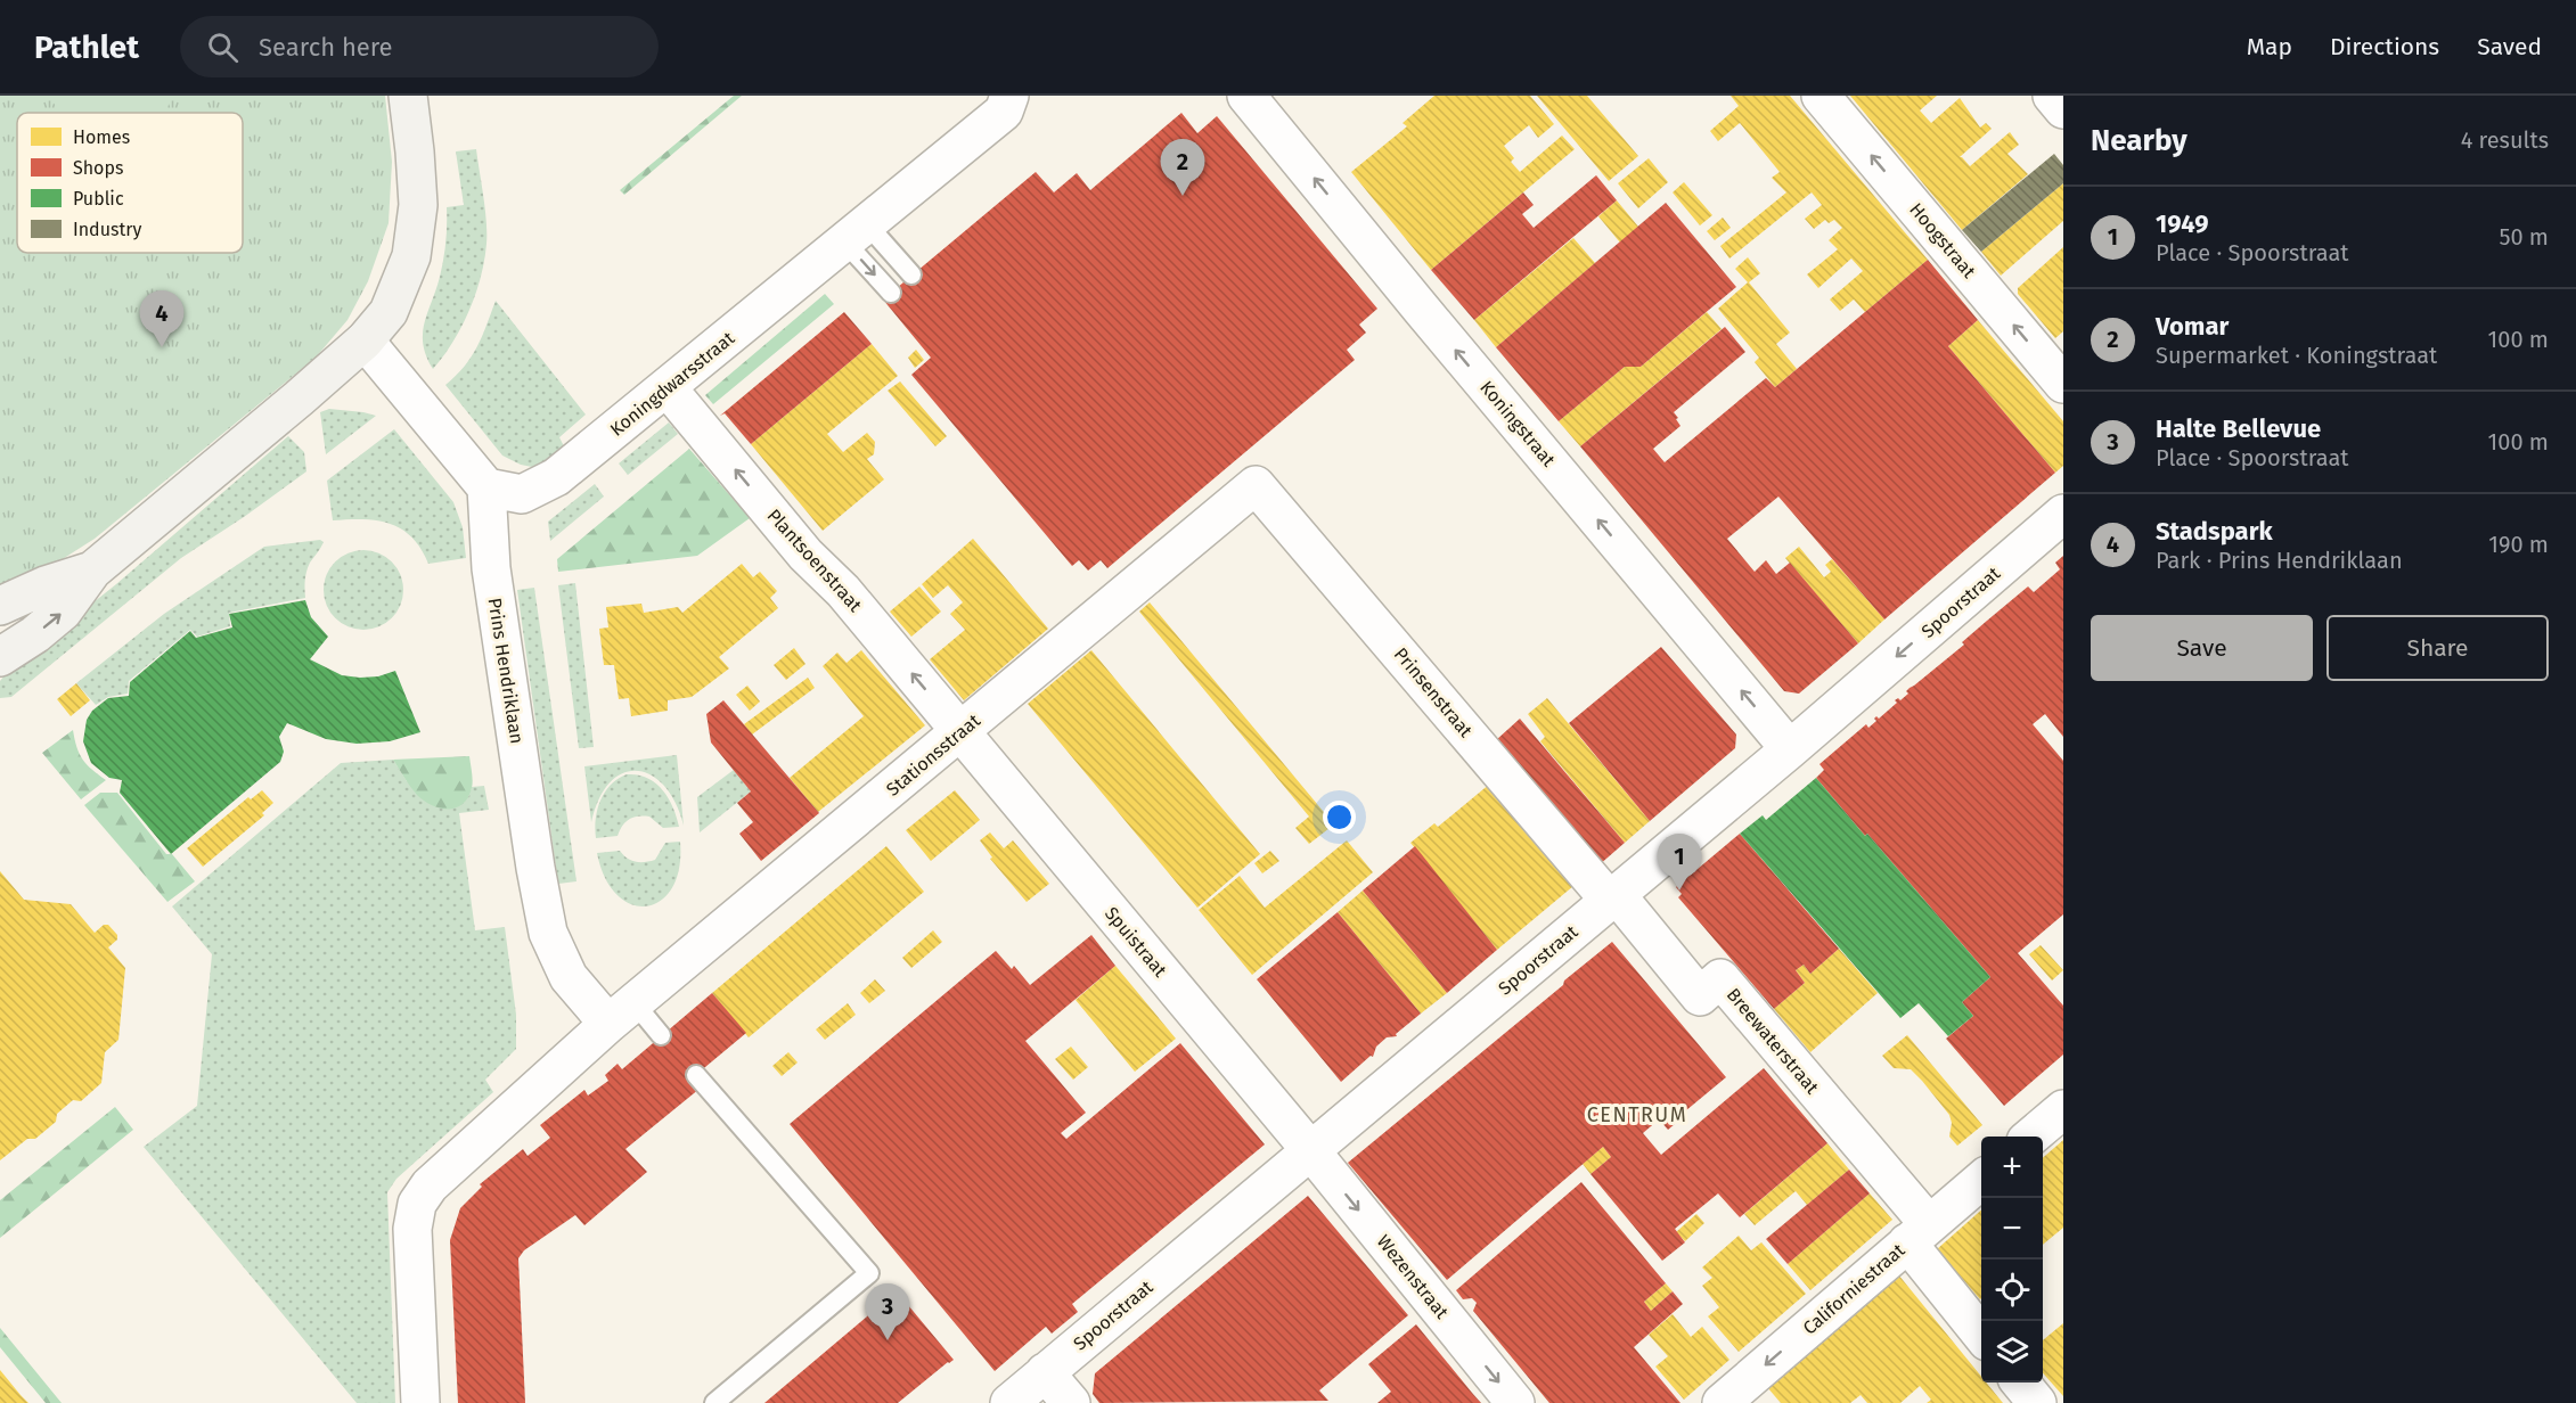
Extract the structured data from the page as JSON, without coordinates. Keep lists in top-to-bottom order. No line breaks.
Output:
{"streets":{"street":["Hoogstraat","Koningdwarsstraat","Koningstraat","Plantsoenstraat","Spoorstraat","Prins Hendriklaan","Prinsenstraat","Stationsstraat","Spuistraat","Breewaterstraat","Wezenstraat","Californiestraat"]},"crossings":[["Koningdwarsstraat","Plantsoenstraat"],["Koningdwarsstraat","Prins Hendriklaan"],["Koningstraat","Spoorstraat"],["Plantsoenstraat","Stationsstraat"],["Plantsoenstraat","Spuistraat"],["Spoorstraat","Prinsenstraat"],["Spoorstraat","Spuistraat"],["Spoorstraat","Breewaterstraat"],["Spoorstraat","Wezenstraat"],["Prins Hendriklaan","Stationsstraat"],["Prinsenstraat","Stationsstraat"],["Prinsenstraat","Breewaterstraat"],["Stationsstraat","Spuistraat"],["Spuistraat","Wezenstraat"],["Breewaterstraat","Californiestraat"]],"one_way":["Hoogstraat","Koningstraat","Plantsoenstraat","Wezenstraat","Californiestraat"],"districts":["CENTRUM"],"legend":["Homes","Shops","Public","Industry"],"page":{"header":"Pathlet","search":"Search here","nav":["Map","Directions","Saved"],"heading":["Nearby","4 results"],"pins":["2","4","1","3"],"list":[{"mark":"1","name":"1949","note":"Place · Spoorstraat","value":"50 m"},{"mark":"2","name":"Vomar","note":"Supermarket · Koningstraat","value":"100 m"},{"mark":"3","name":"Halte Bellevue","note":"Place · Spoorstraat","value":"100 m"},{"mark":"4","name":"Stadspark","note":"Park · Prins Hendriklaan","value":"190 m"}],"buttons":["Save","Share"],"map_buttons":["+","−"]}}
